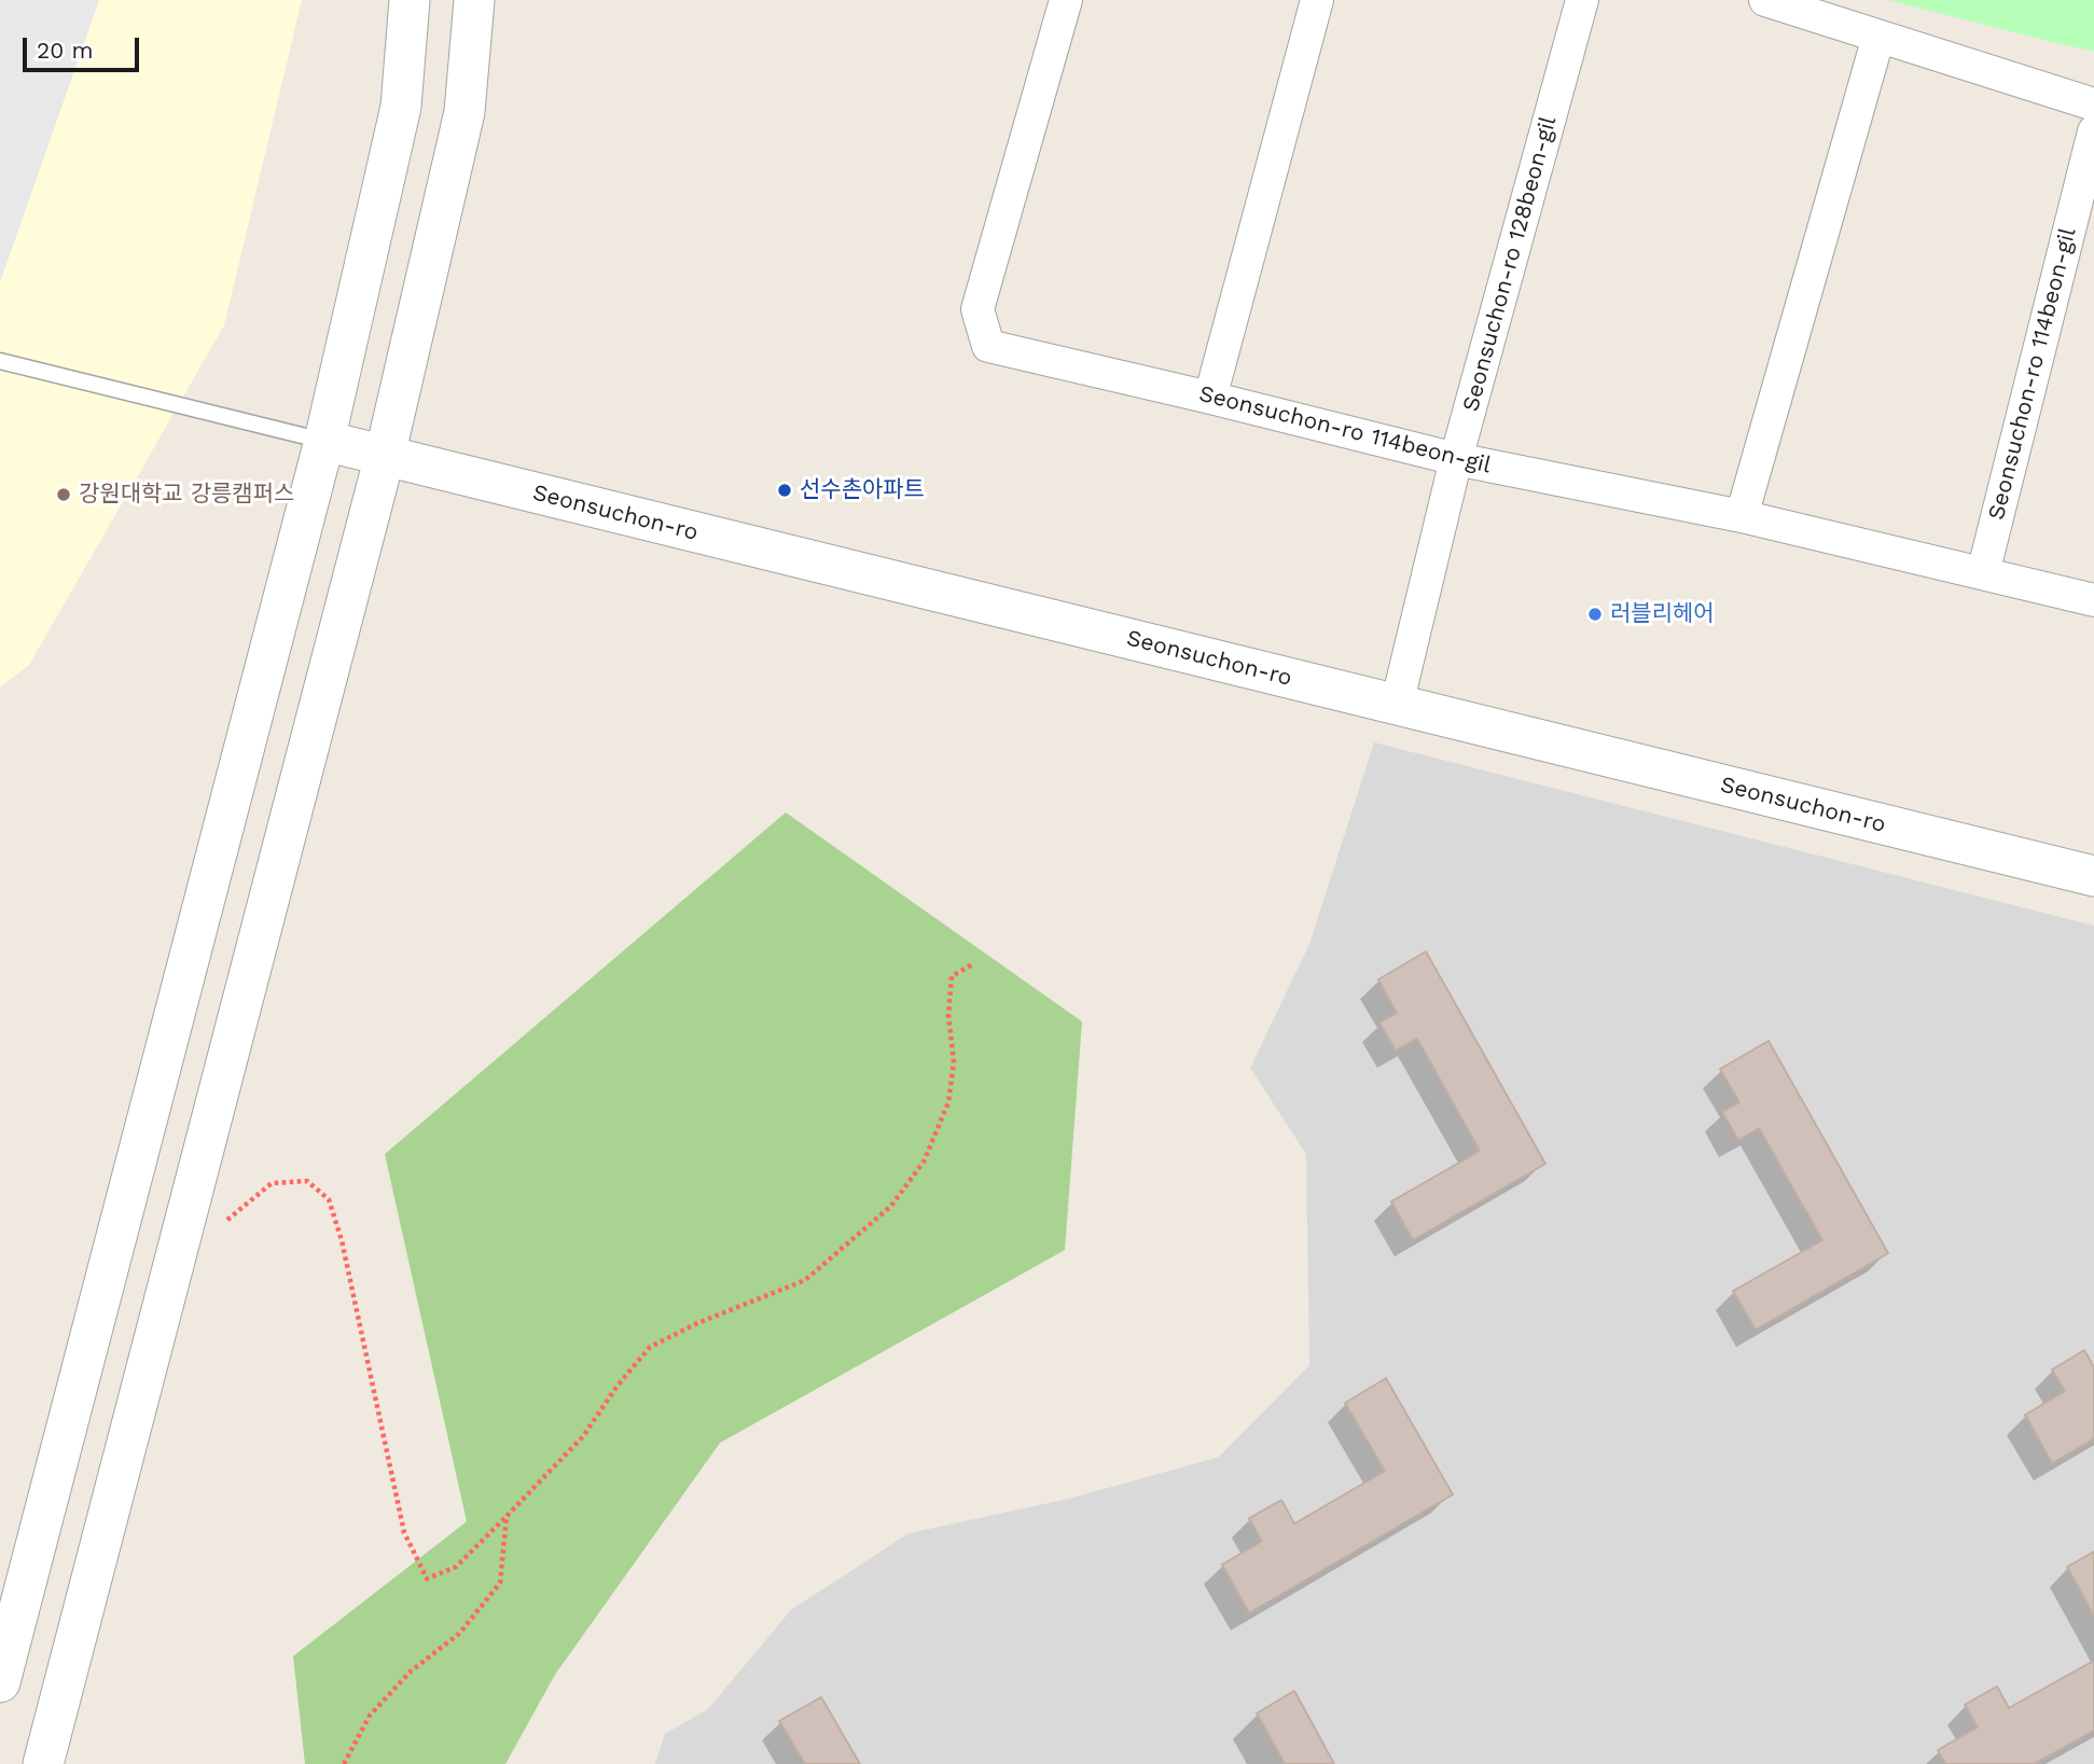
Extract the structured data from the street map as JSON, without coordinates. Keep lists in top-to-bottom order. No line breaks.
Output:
{"streets":{"street":["Seonsuchon-ro 128beon-gil","Seonsuchon-ro 114beon-gil","Seonsuchon-ro"]},"crossings":[["Seonsuchon-ro 128beon-gil","Seonsuchon-ro 114beon-gil"],["Seonsuchon-ro 128beon-gil","Seonsuchon-ro"]],"places":["선수촌아파트","강원대학교 강릉캠퍼스","러블리헤어"],"scale_bar":"20 m"}
